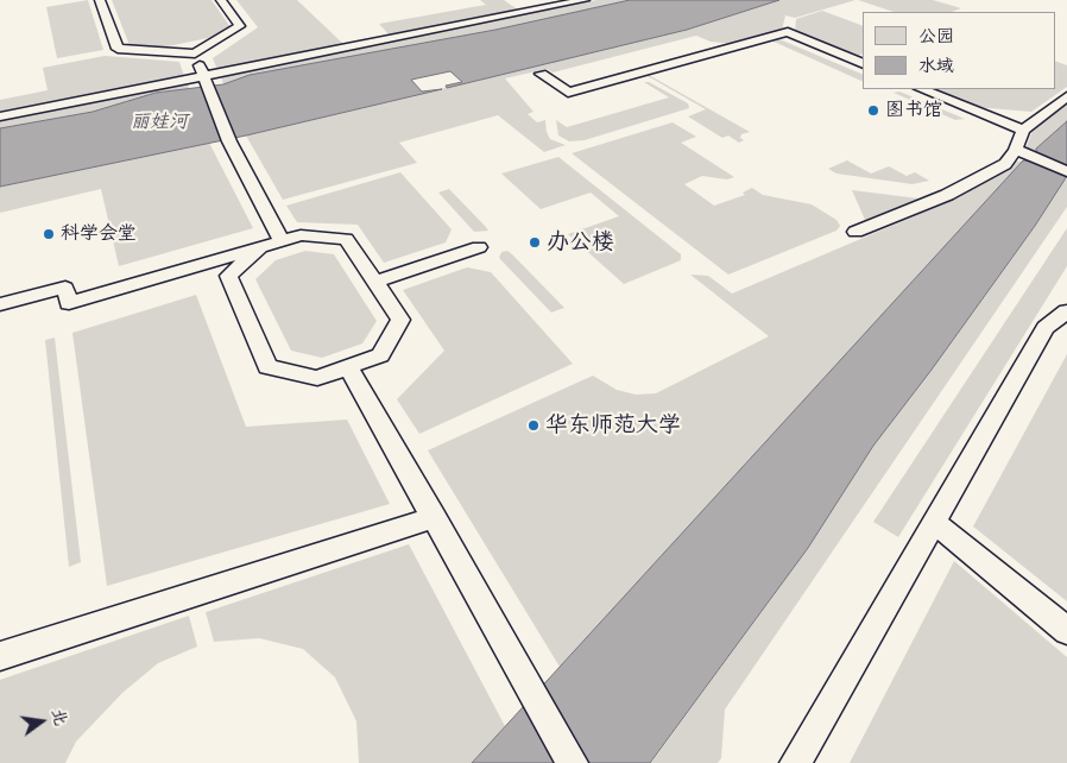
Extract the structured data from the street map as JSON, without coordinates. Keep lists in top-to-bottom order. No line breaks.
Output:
{"water":["丽娃河"],"places":["图书馆","科学会堂","办公楼","华东师范大学"],"legend":["公园","水域"],"north":"right"}
